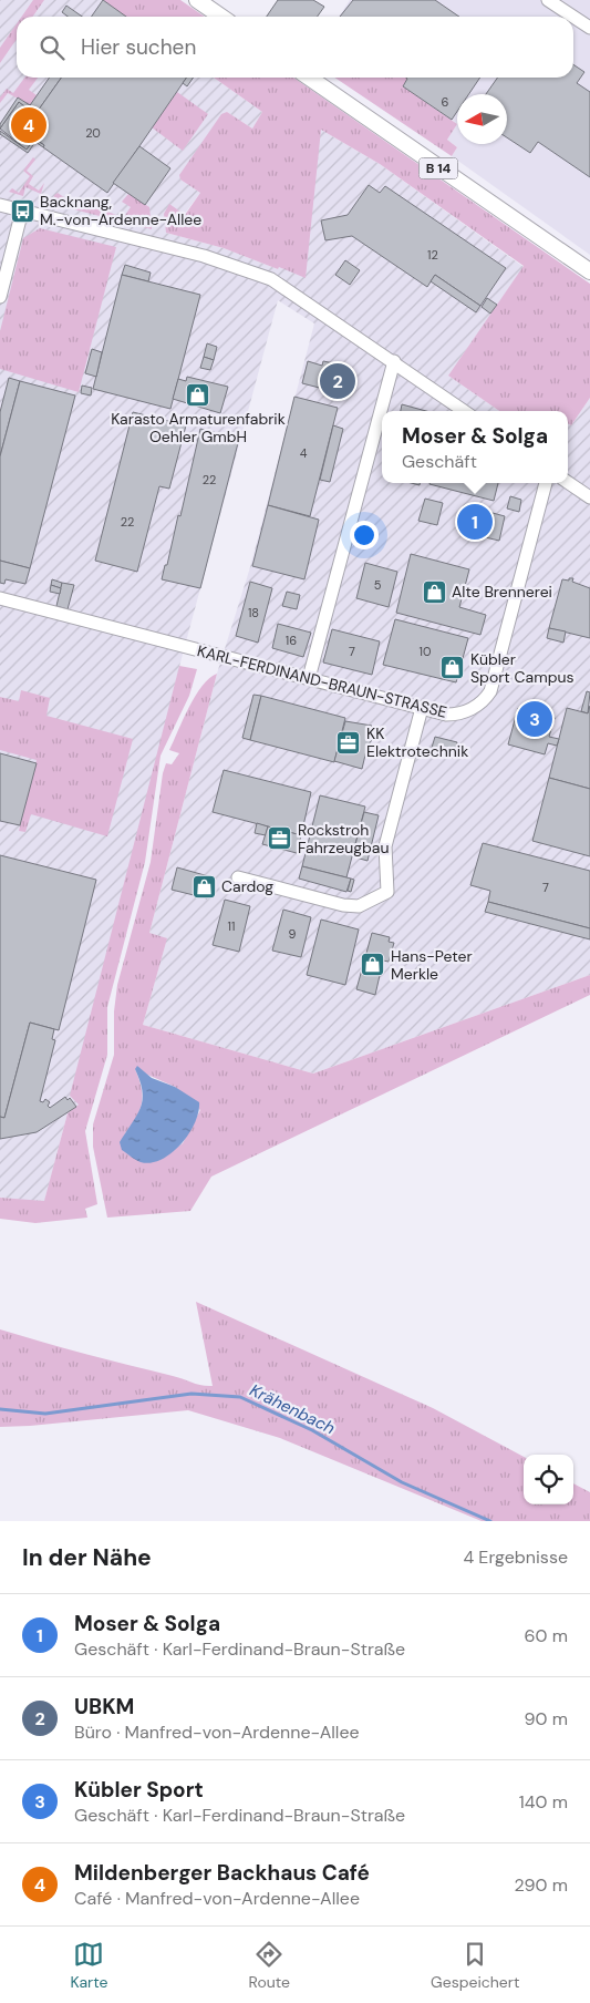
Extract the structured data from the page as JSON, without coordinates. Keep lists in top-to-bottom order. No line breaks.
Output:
{"streets":{"main road":["B 14"],"street":["KARL-FERDINAND-BRAUN-STRASSE"]},"water":["Krähenbach"],"places":{"bus stop":["Backnang, M.-von-Ardenne-Allee"],"shop":["Karasto Armaturenfabrik Oehler GmbH","Alte Brennerei","Kübler Sport Campus","Cardog","Hans-Peter Merkle"],"office":["KK Elektrotechnik","Rockstroh Fahrzeugbau"]},"house_numbers":["6","20","12","4","22","22","5","18","16","7","10","7","11","9"],"north":"left","page":{"search":"Hier suchen","pins":["4","2","1","3"],"popup":["Moser & Solga","Geschäft"],"heading":["In der Nähe","4 Ergebnisse"],"list":[{"mark":"1","name":"Moser & Solga","note":"Geschäft · Karl-Ferdinand-Braun-Straße","value":"60 m"},{"mark":"2","name":"UBKM","note":"Büro · Manfred-von-Ardenne-Allee","value":"90 m"},{"mark":"3","name":"Kübler Sport","note":"Geschäft · Karl-Ferdinand-Braun-Straße","value":"140 m"},{"mark":"4","name":"Mildenberger Backhaus Café","note":"Café · Manfred-von-Ardenne-Allee","value":"290 m"}],"nav":["Karte","Route","Gespeichert"]}}
